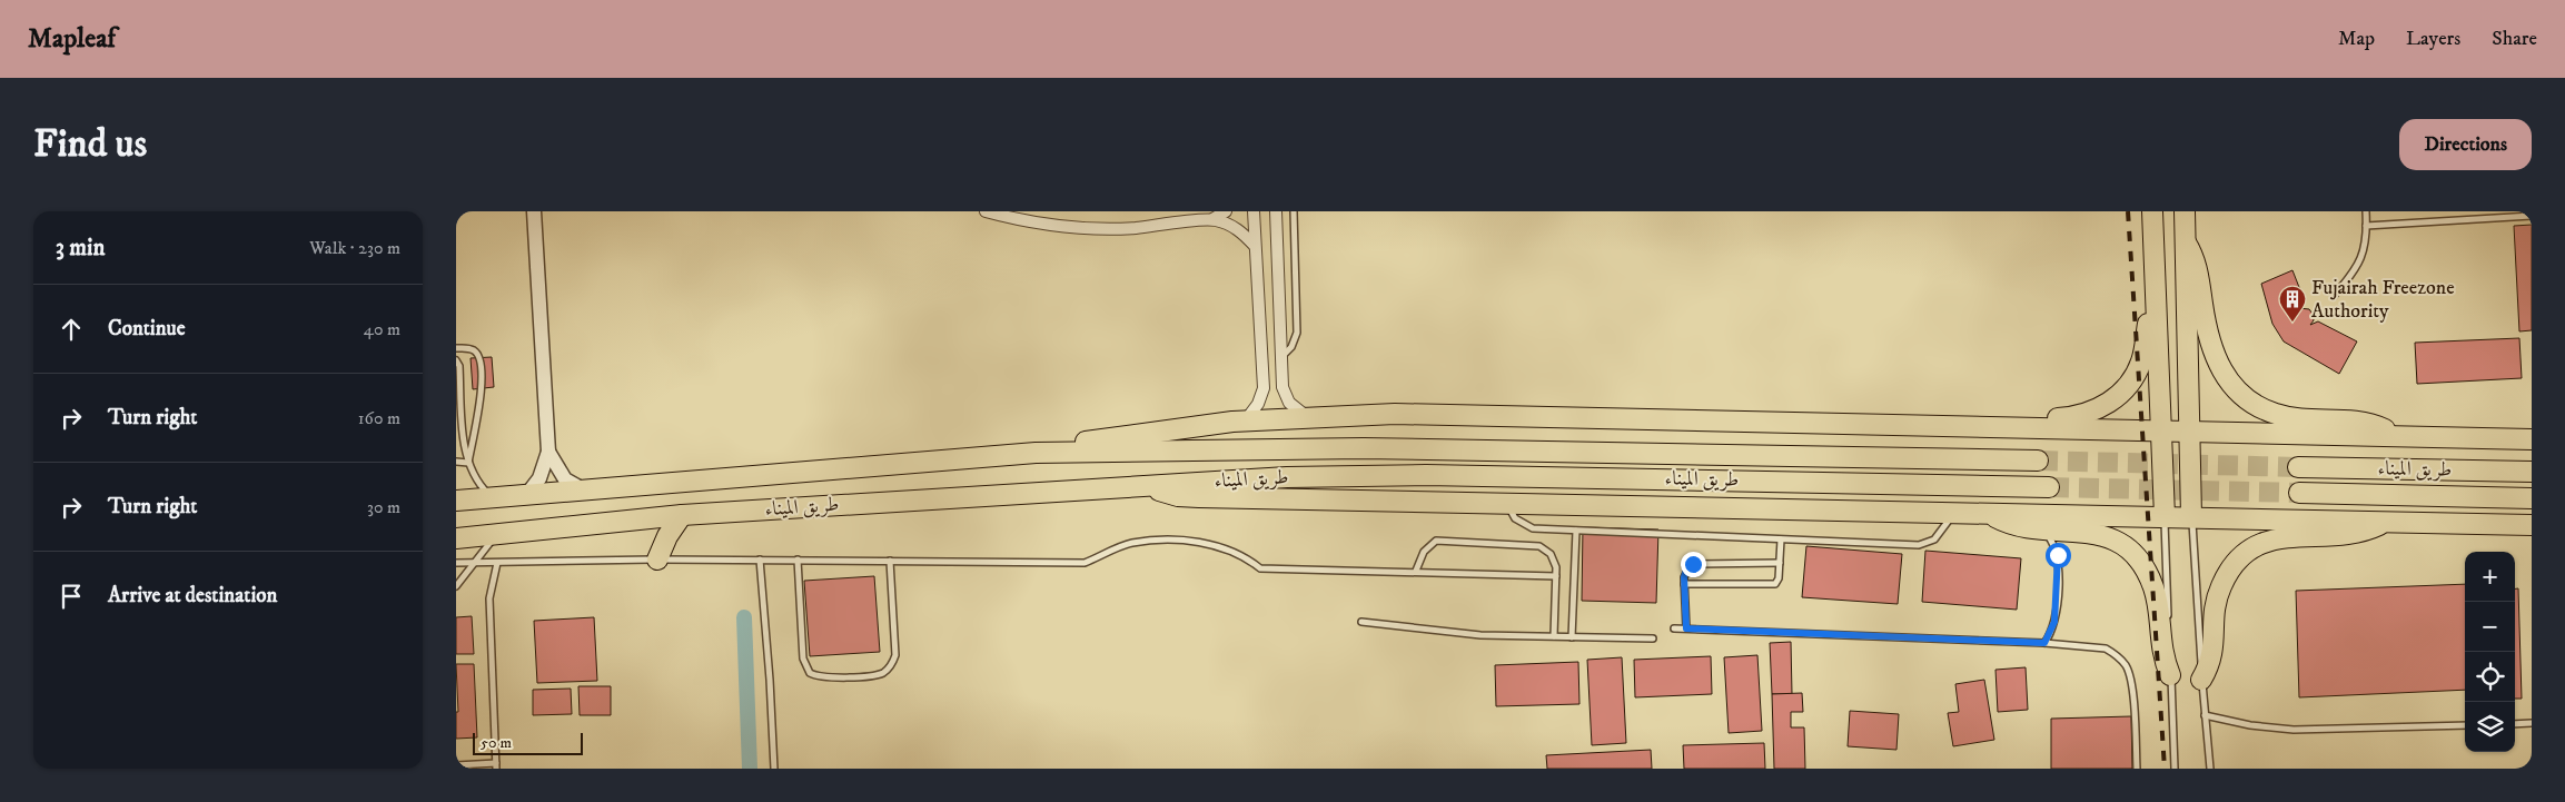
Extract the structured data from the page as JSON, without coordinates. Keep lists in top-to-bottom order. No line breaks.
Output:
{"streets":{"highway":["طريق الميناء"]},"places":{"building":["Fujairah Freezone Authority"]},"scale_bar":"50 m","page":{"header":"Mapleaf","nav":["Map","Layers","Share"],"buttons":"Directions","title":"Find us","heading":["3 min","Walk · 230 m"],"list":[["Continue","40 m"],["Turn right","160 m"],["Turn right","30 m"],"Arrive at destination"],"map_buttons":["+","−"],"scale":"50 m"}}
